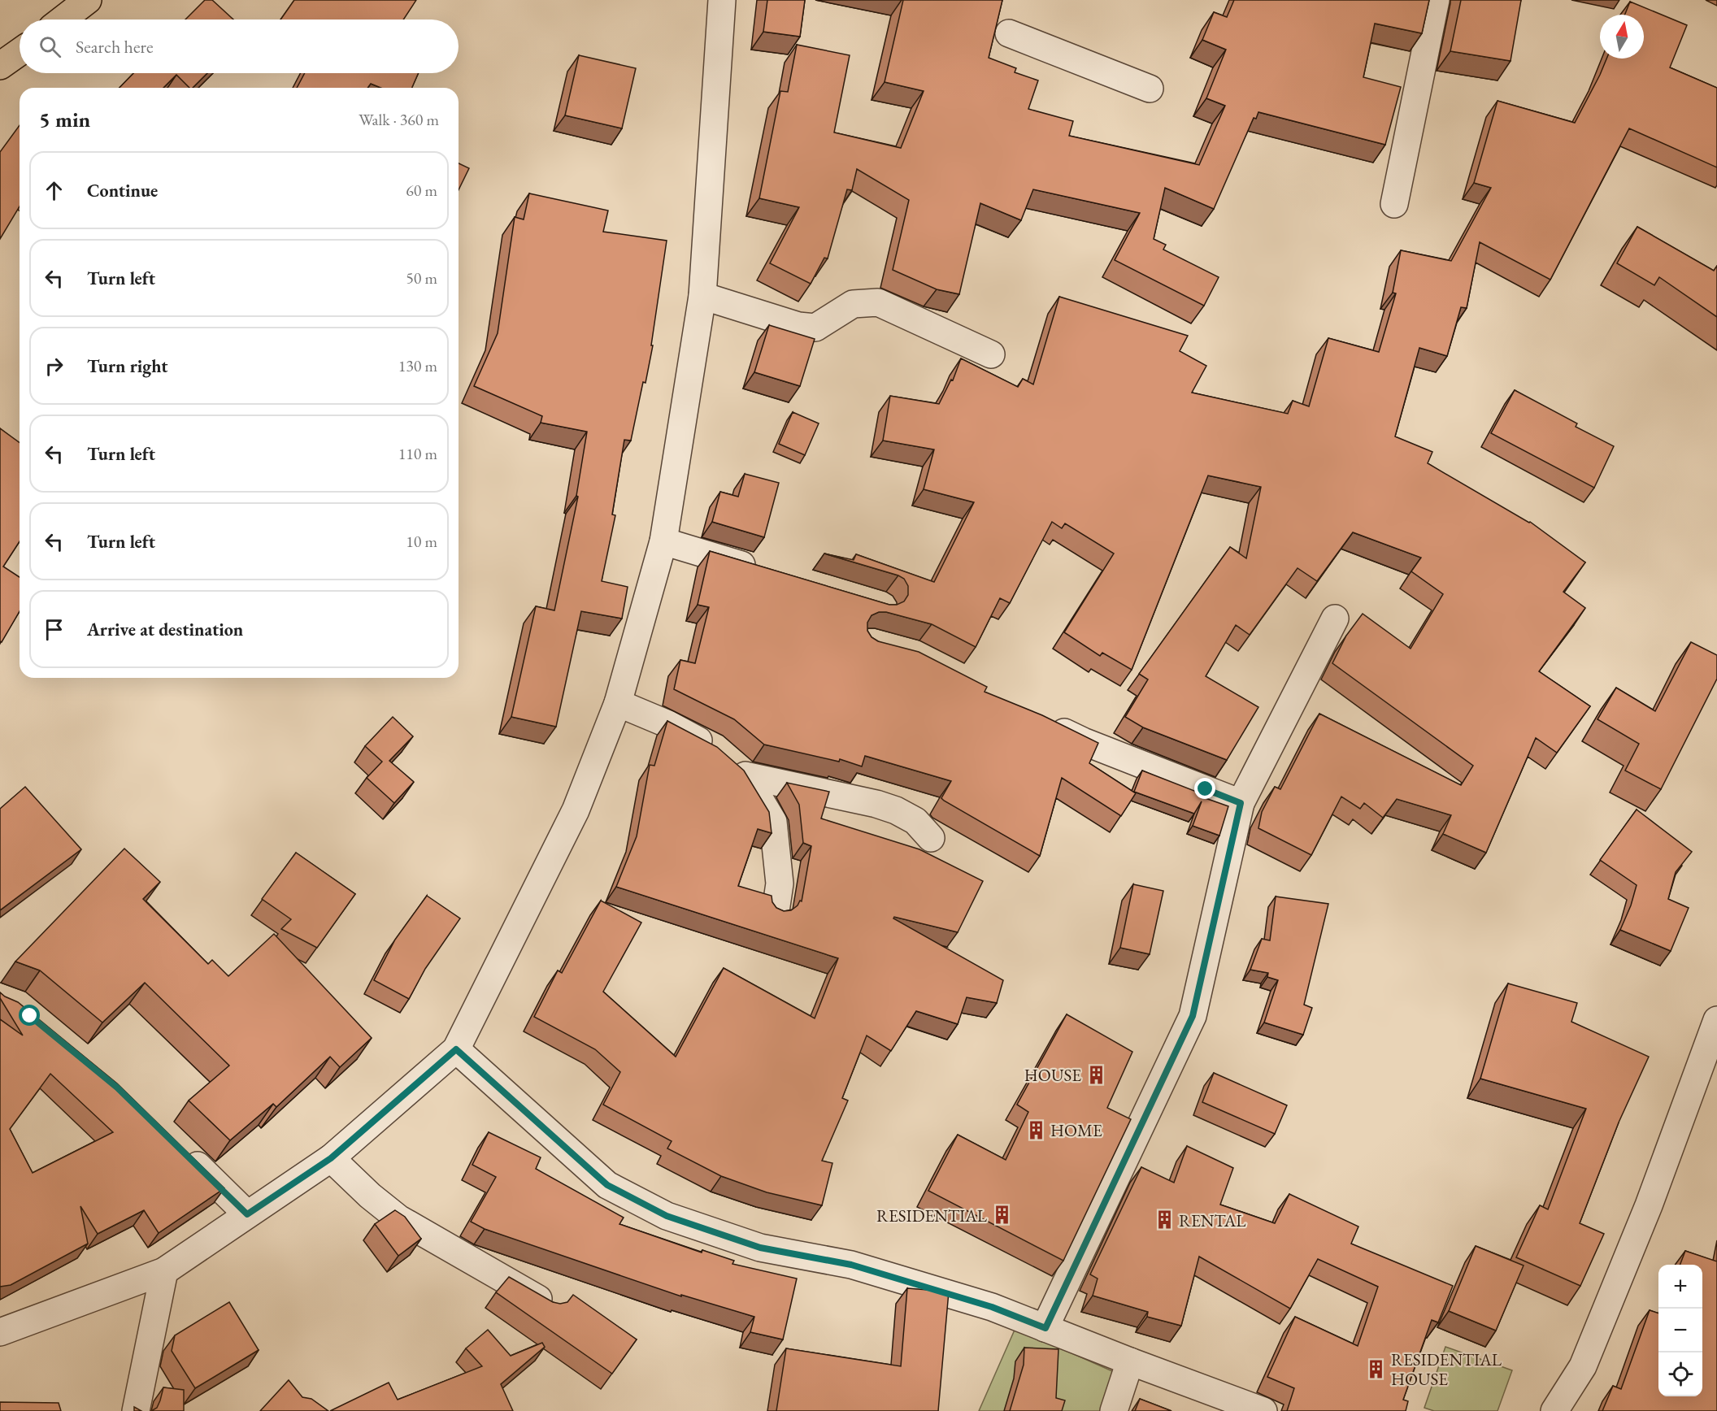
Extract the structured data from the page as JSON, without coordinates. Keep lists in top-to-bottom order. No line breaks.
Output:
{"places":{"building":["HOUSE","HOME","RESIDENTIAL","RENTAL","RESIDENTIAL HOUSE"]},"north":"top","page":{"search":"Search here","heading":["5 min","Walk · 360 m"],"list":[["Continue","60 m"],["Turn left","50 m"],["Turn right","130 m"],["Turn left","110 m"],["Turn left","10 m"],"Arrive at destination"],"map_buttons":["+","−"]}}
